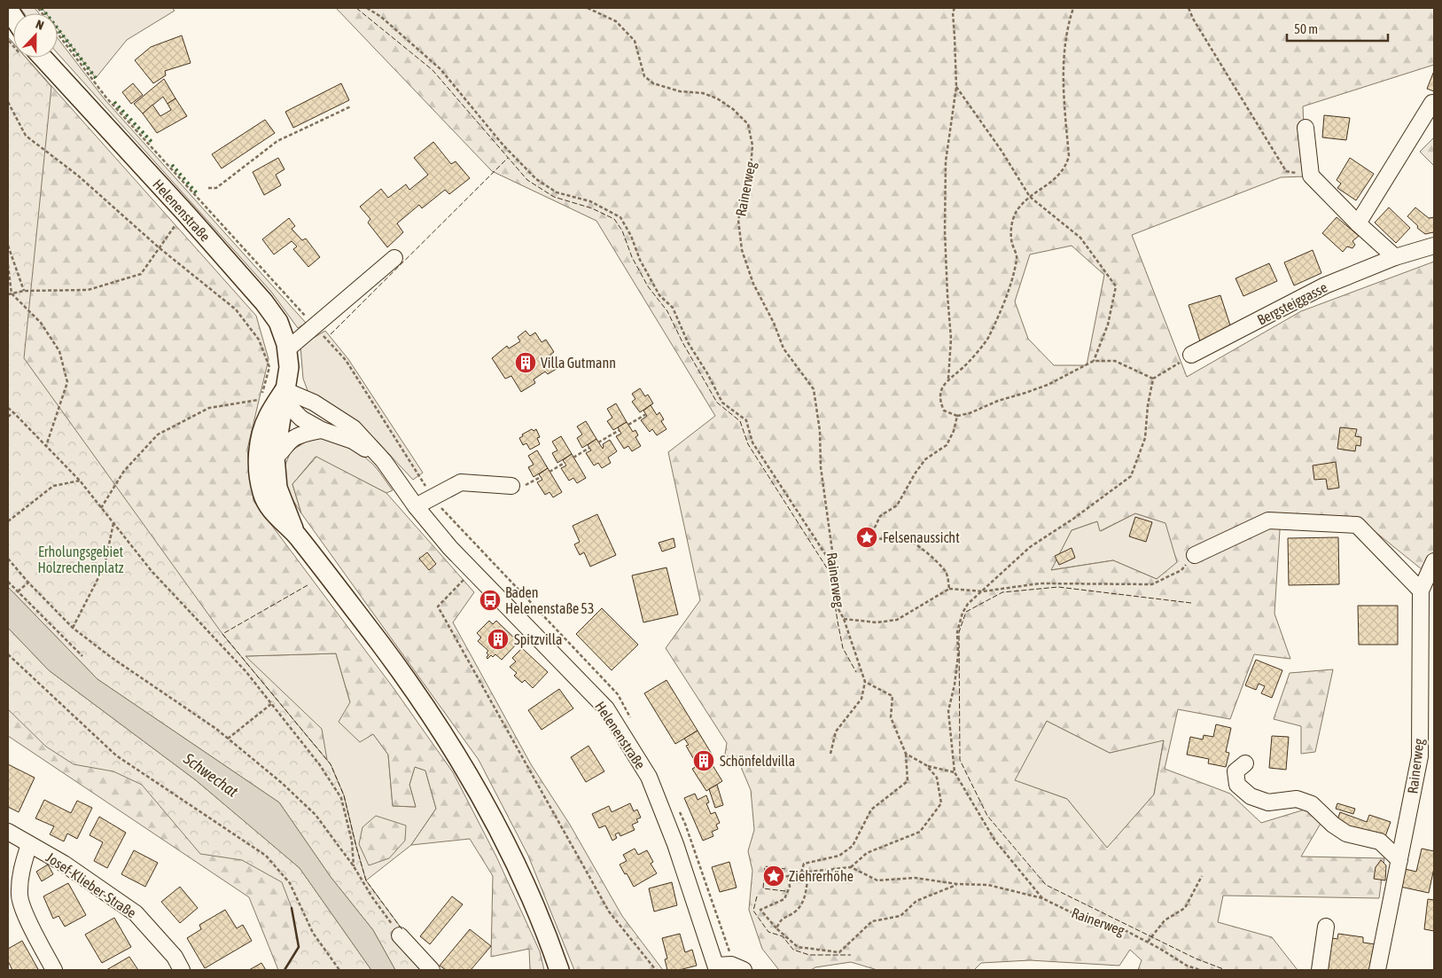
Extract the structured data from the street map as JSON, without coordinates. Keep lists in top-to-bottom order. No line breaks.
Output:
{"streets":{"main road":["Helenenstraße"],"street":["Rainerweg","Bergsteiggasse","Josef-Klieber-Straße"]},"water":["Schwechat"],"parks":["Erholungsgebiet Holzrechenplatz"],"places":{"building":["Villa Gutmann","Spitzvilla","Schönfeldvilla"],"place":["Felsenaussicht","Ziehrerhöhe"],"bus stop":["Baden Helenenstaße 53"]},"scale_bar":"50 m","north":"top"}
